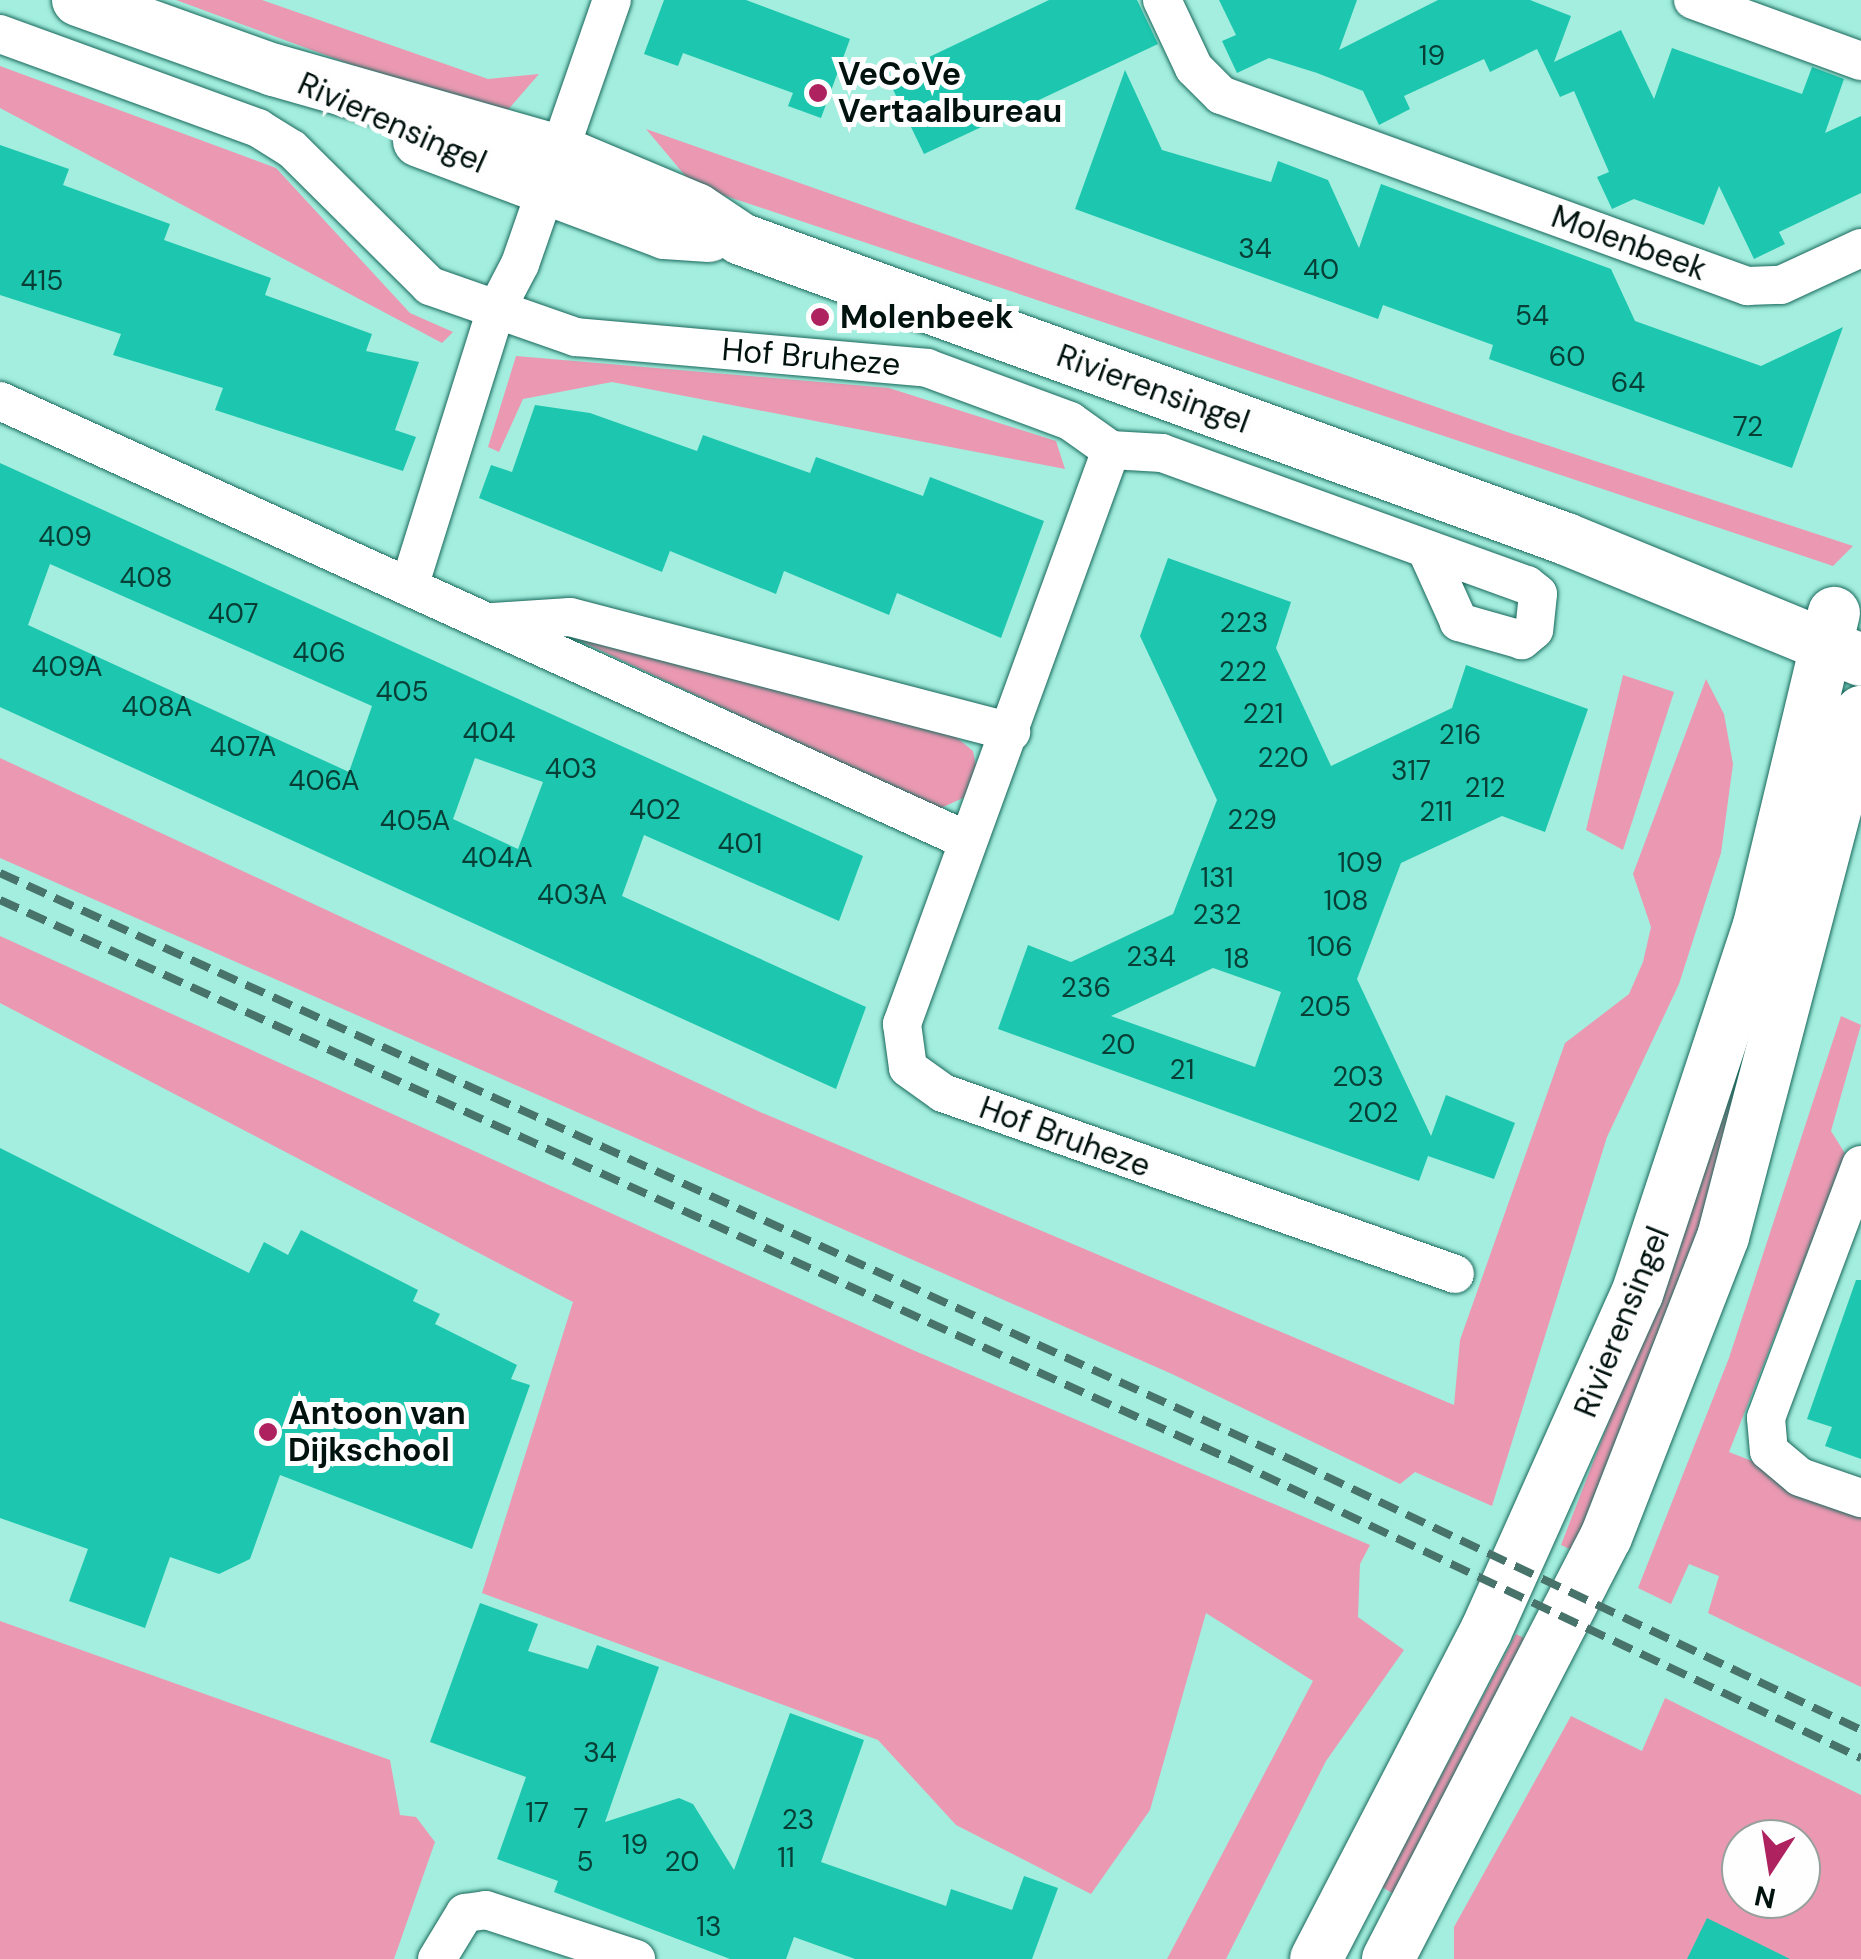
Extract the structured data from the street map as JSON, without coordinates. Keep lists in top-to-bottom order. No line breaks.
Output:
{"streets":{"street":["Rivierensingel","Molenbeek","Hof Bruheze"]},"places":["VeCoVe Vertaalbureau","Molenbeek","Antoon van Dijkschool"],"house_numbers":["19","34","40","415","54","60","64","72","409","408","407","223","406","409A","222","405","408A","221","404","216","407A","220","403","317","406A","212","402","211","229","405A","401","404A","109","131","403A","108","232","106","234","18","236","205","20","21","203","202","34","17","7","23","19","11","5","20","13"],"north":"bottom"}
